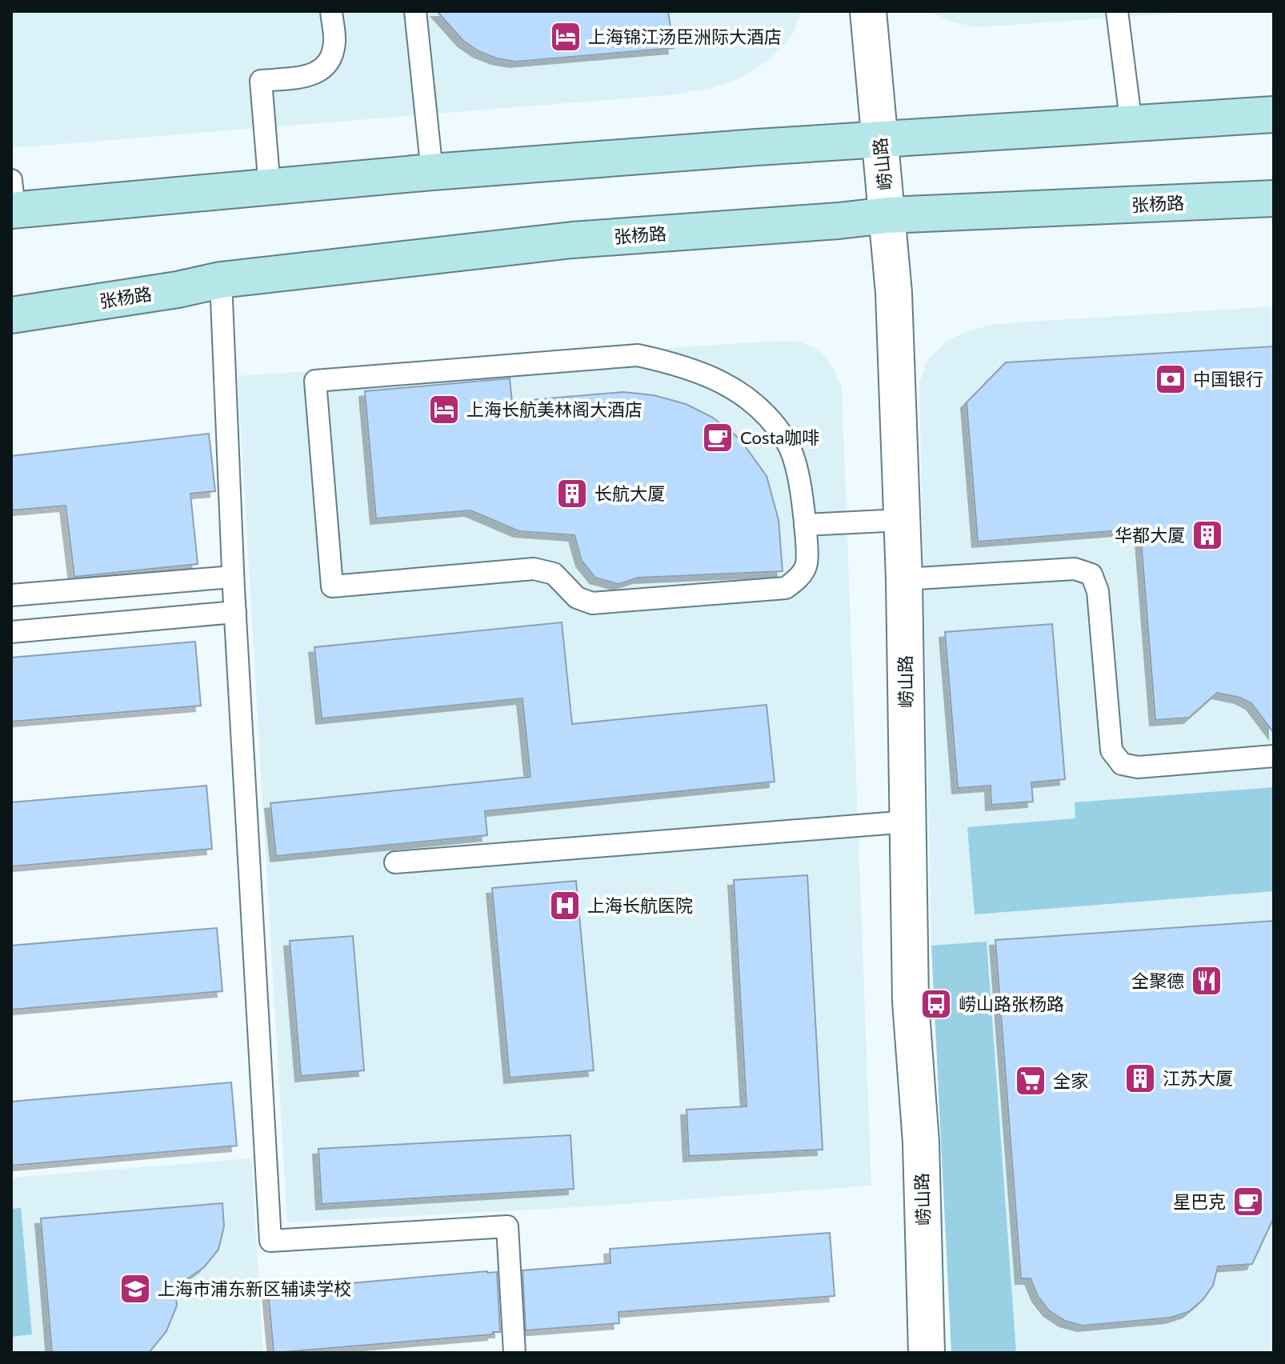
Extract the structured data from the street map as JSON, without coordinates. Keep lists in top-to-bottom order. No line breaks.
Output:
{"streets":{"main road":["张杨路"],"street":["崂山路"]},"crossings":[["崂山路","张杨路"]],"places":{"hotel":["上海锦江汤臣洲际大酒店","上海长航美林阁大酒店"],"bank":["中国银行"],"cafe":["Costa咖啡","星巴克"],"building":["长航大厦","华都大厦","江苏大厦"],"hospital":["上海长航医院"],"restaurant":["全聚德"],"bus stop":["崂山路张杨路"],"supermarket":["全家"],"school or university":["上海市浦东新区辅读学校"]}}
